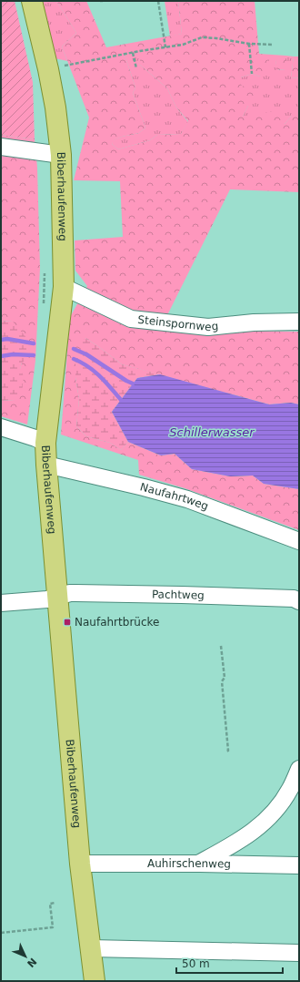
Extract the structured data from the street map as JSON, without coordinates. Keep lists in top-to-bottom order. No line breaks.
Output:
{"streets":{"main road":["Biberhaufenweg"],"street":["Steinspornweg","Naufahrtweg","Pachtweg","Auhirschenweg"]},"crossings":[["Biberhaufenweg","Steinspornweg"],["Biberhaufenweg","Naufahrtweg"],["Biberhaufenweg","Pachtweg"],["Biberhaufenweg","Auhirschenweg"]],"water":["Schillerwasser"],"places":{"transit":["Naufahrtbrücke"]},"scale_bar":"50 m","north":"bottom right"}
